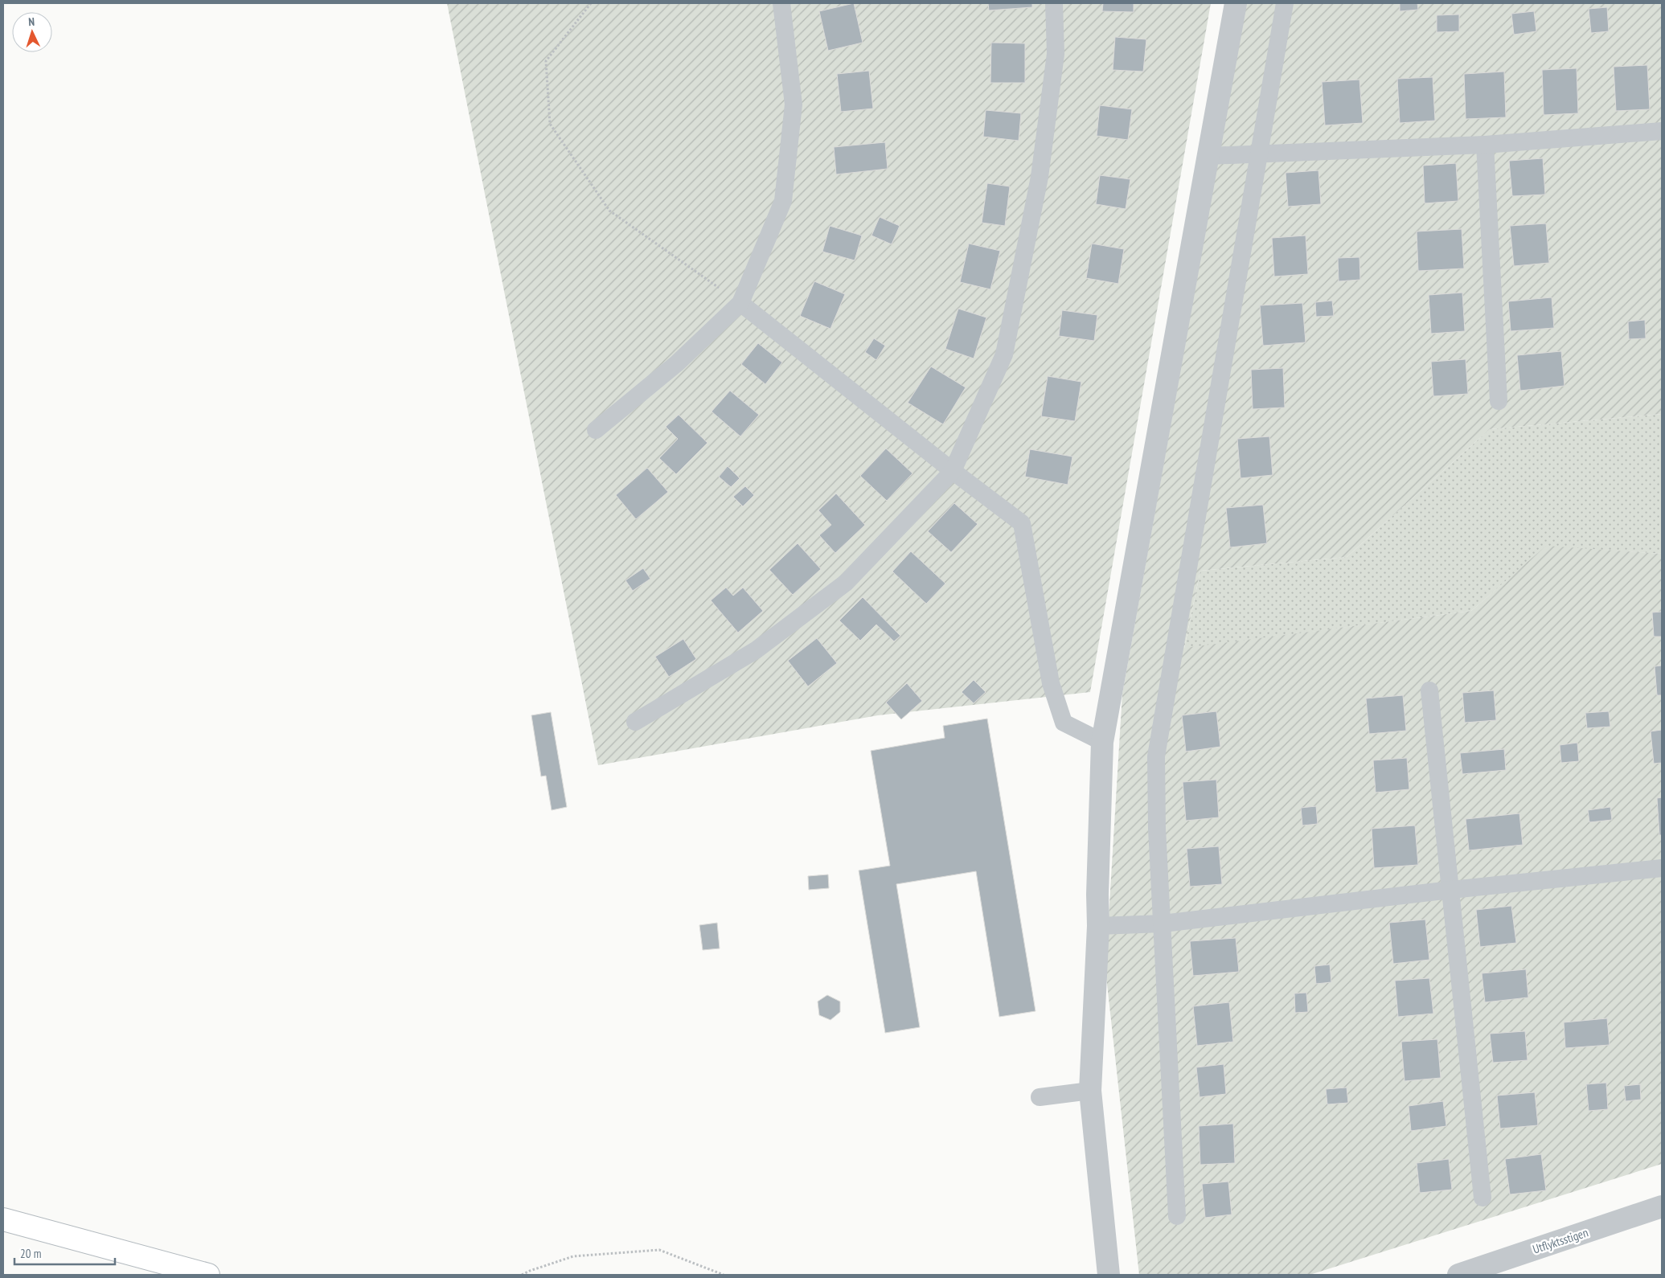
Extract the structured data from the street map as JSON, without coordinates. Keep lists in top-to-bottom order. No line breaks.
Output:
{"streets":{"street":["Utflyktsstigen"]},"scale_bar":"20 m","north":"top"}
